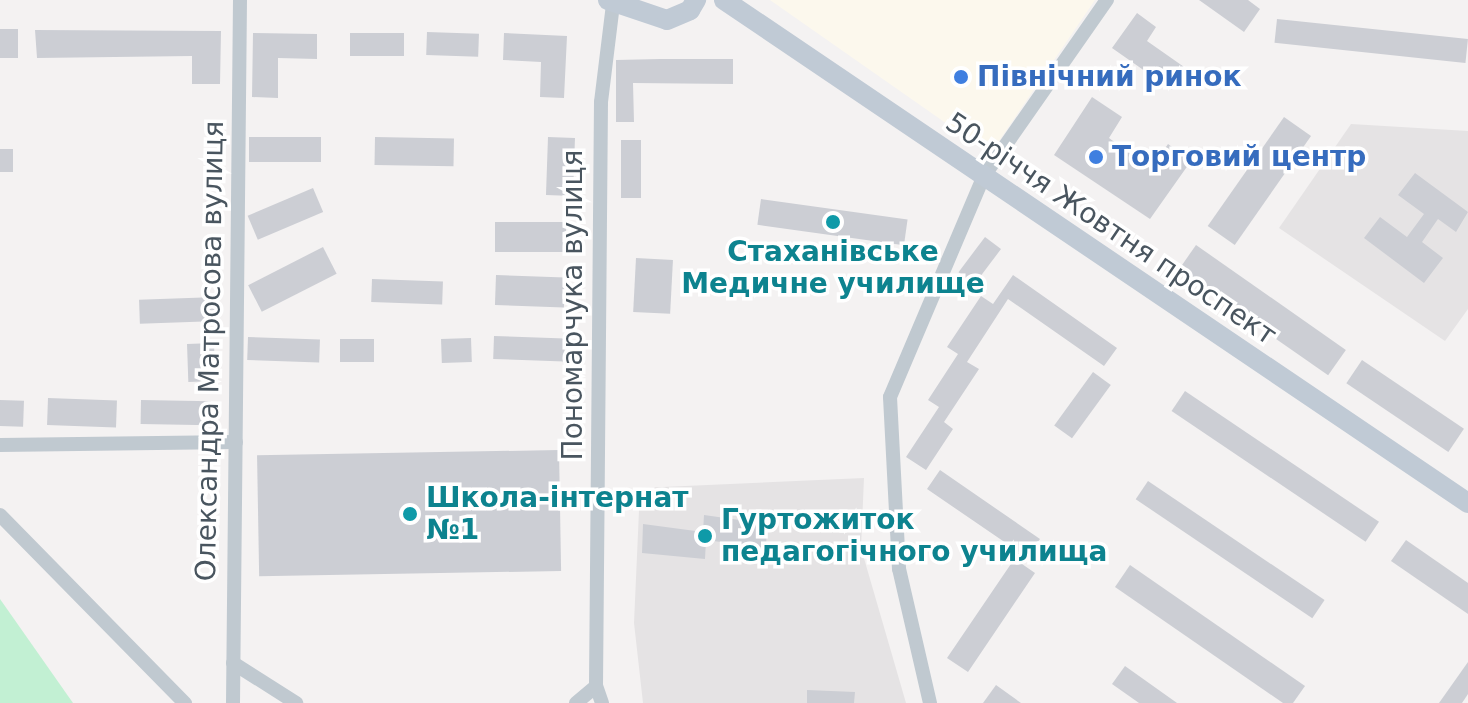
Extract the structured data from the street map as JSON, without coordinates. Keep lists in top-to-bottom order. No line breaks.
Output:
{"streets":{"street":["50-річчя Жовтня проспект","Пономарчука вулиця","Олександра Матросова вулиця"]},"places":["Північний ринок","Торговий центр","Стаханівське Медичне училище","Школа-інтернат №1","Гуртожиток педагогічного училища"]}
